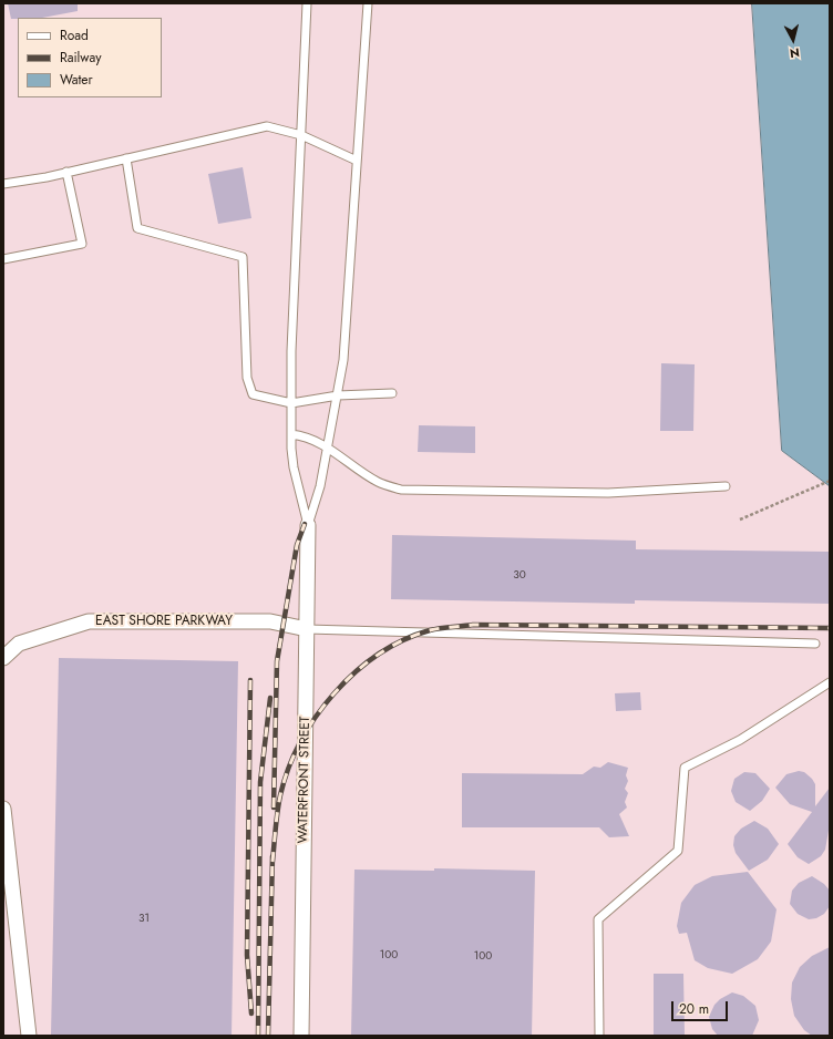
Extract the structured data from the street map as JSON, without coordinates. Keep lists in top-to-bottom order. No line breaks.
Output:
{"streets":{"street":["EAST SHORE PARKWAY","WATERFRONT STREET"]},"crossings":[["EAST SHORE PARKWAY","WATERFRONT STREET"]],"house_numbers":["30","31","100","100"],"legend":["Road","Railway","Water"],"scale_bar":"20 m","north":"bottom"}
